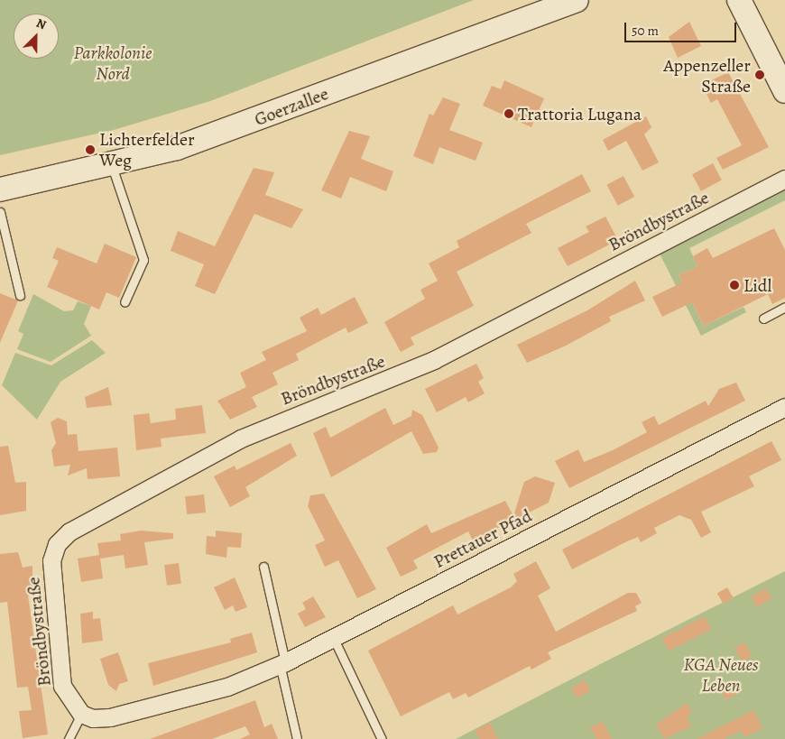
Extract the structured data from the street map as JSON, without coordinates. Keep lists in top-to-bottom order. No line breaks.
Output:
{"streets":{"main road":["Goerzallee"],"street":["Bröndbystraße","Prettauer Pfad"]},"parks":["Parkkolonie Nord","KGA Neues Leben"],"places":["Appenzeller Straße","Trattoria Lugana","Lichterfelder Weg","Lidl"],"scale_bar":"50 m","north":"top right"}
